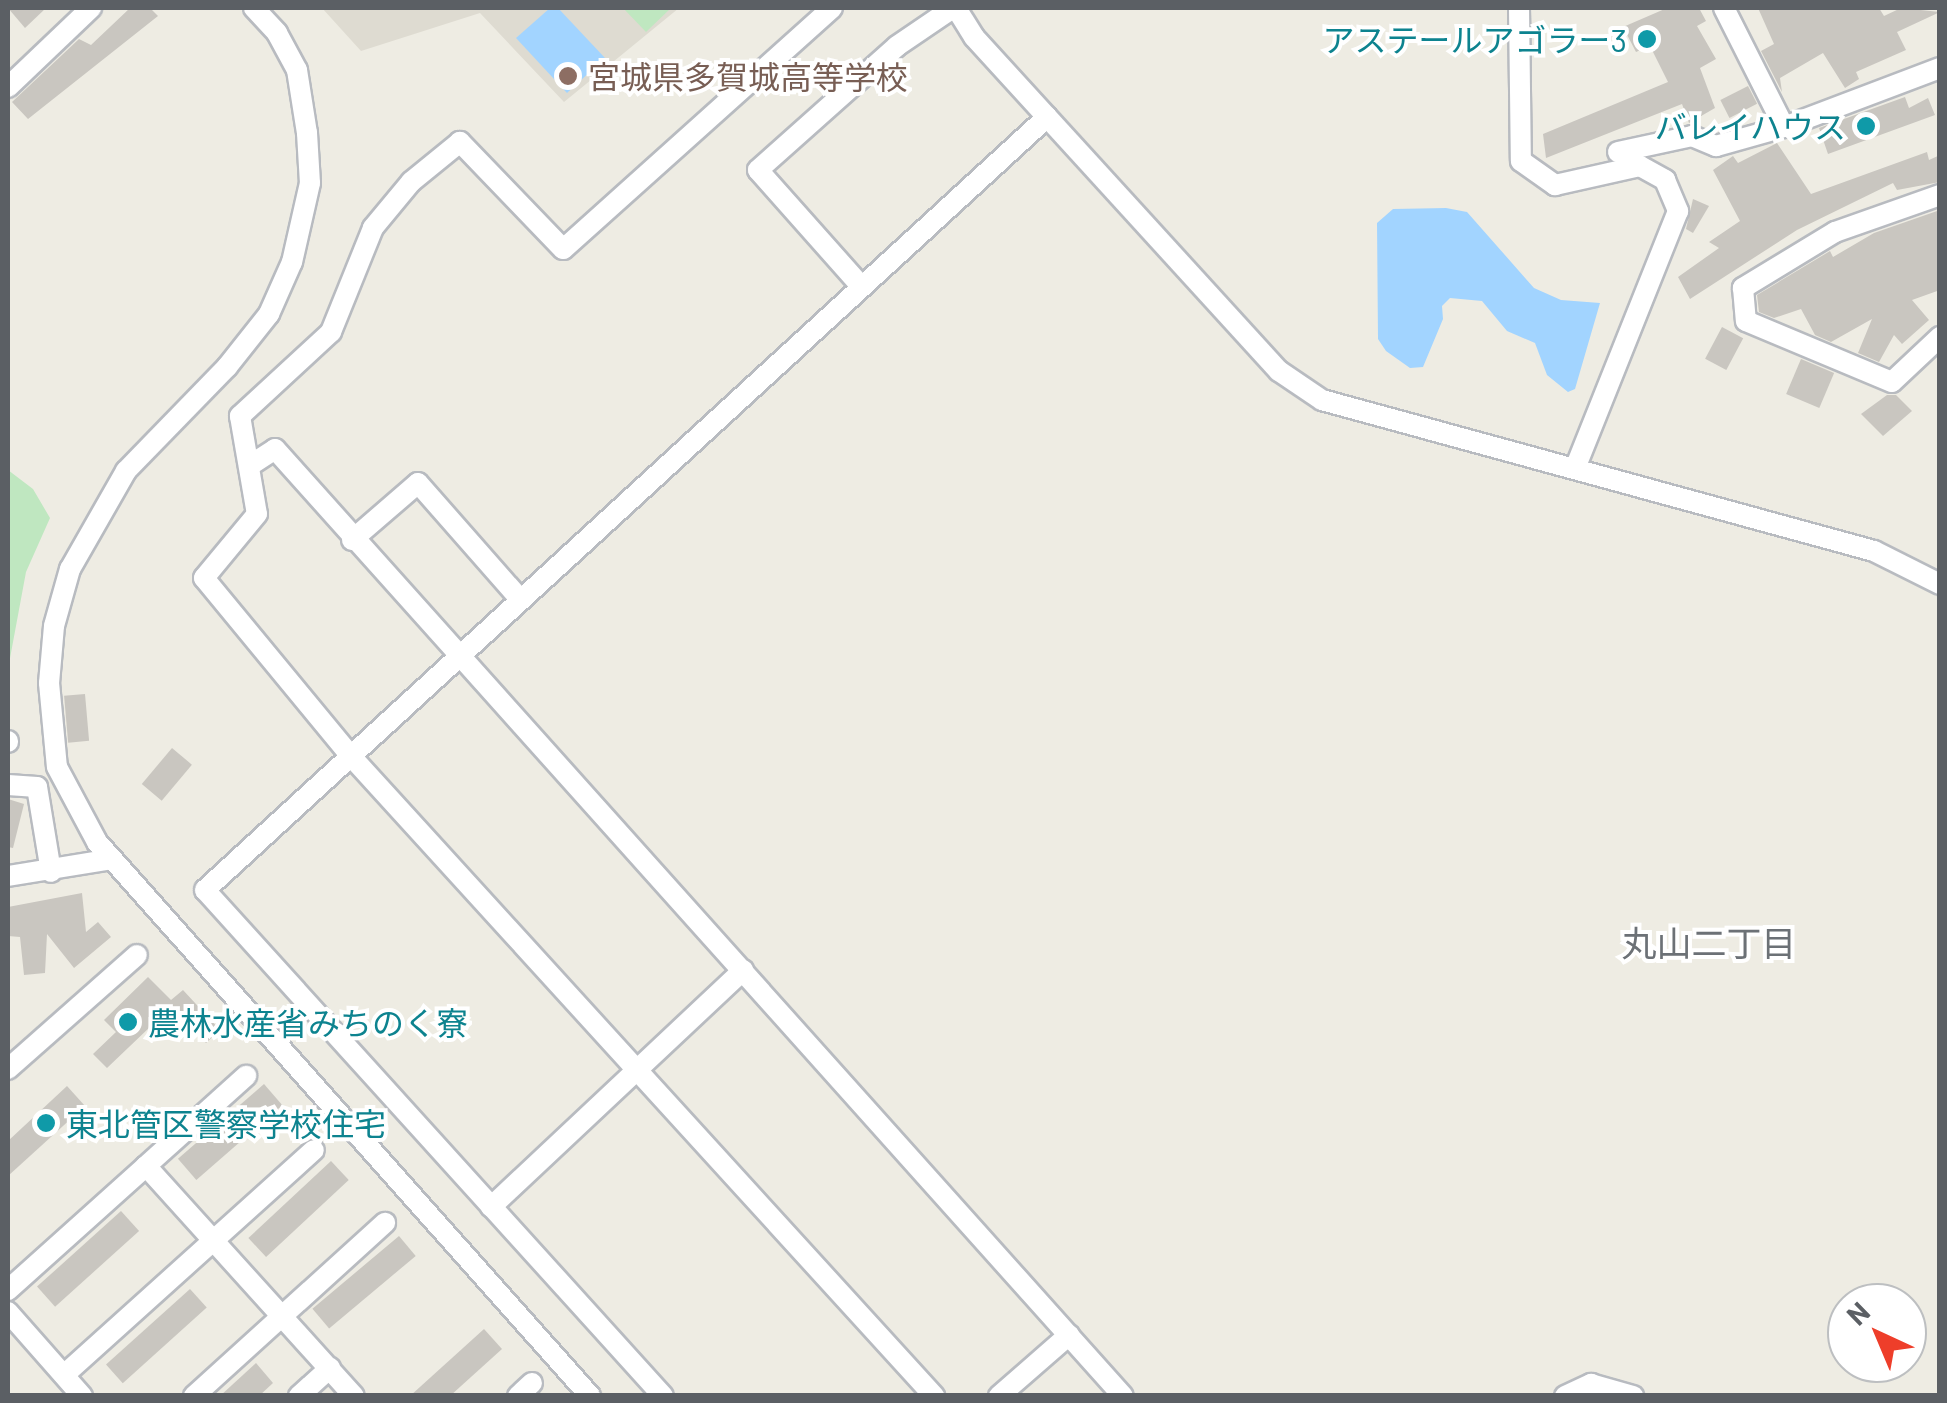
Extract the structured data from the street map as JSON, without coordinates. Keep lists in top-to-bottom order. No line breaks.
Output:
{"districts":["丸山二丁目"],"places":["アステールアゴラー3","宮城県多賀城高等学校","バレイハウス","農林水産省みちのく寮","東北管区警察学校住宅"],"north":"top left"}
